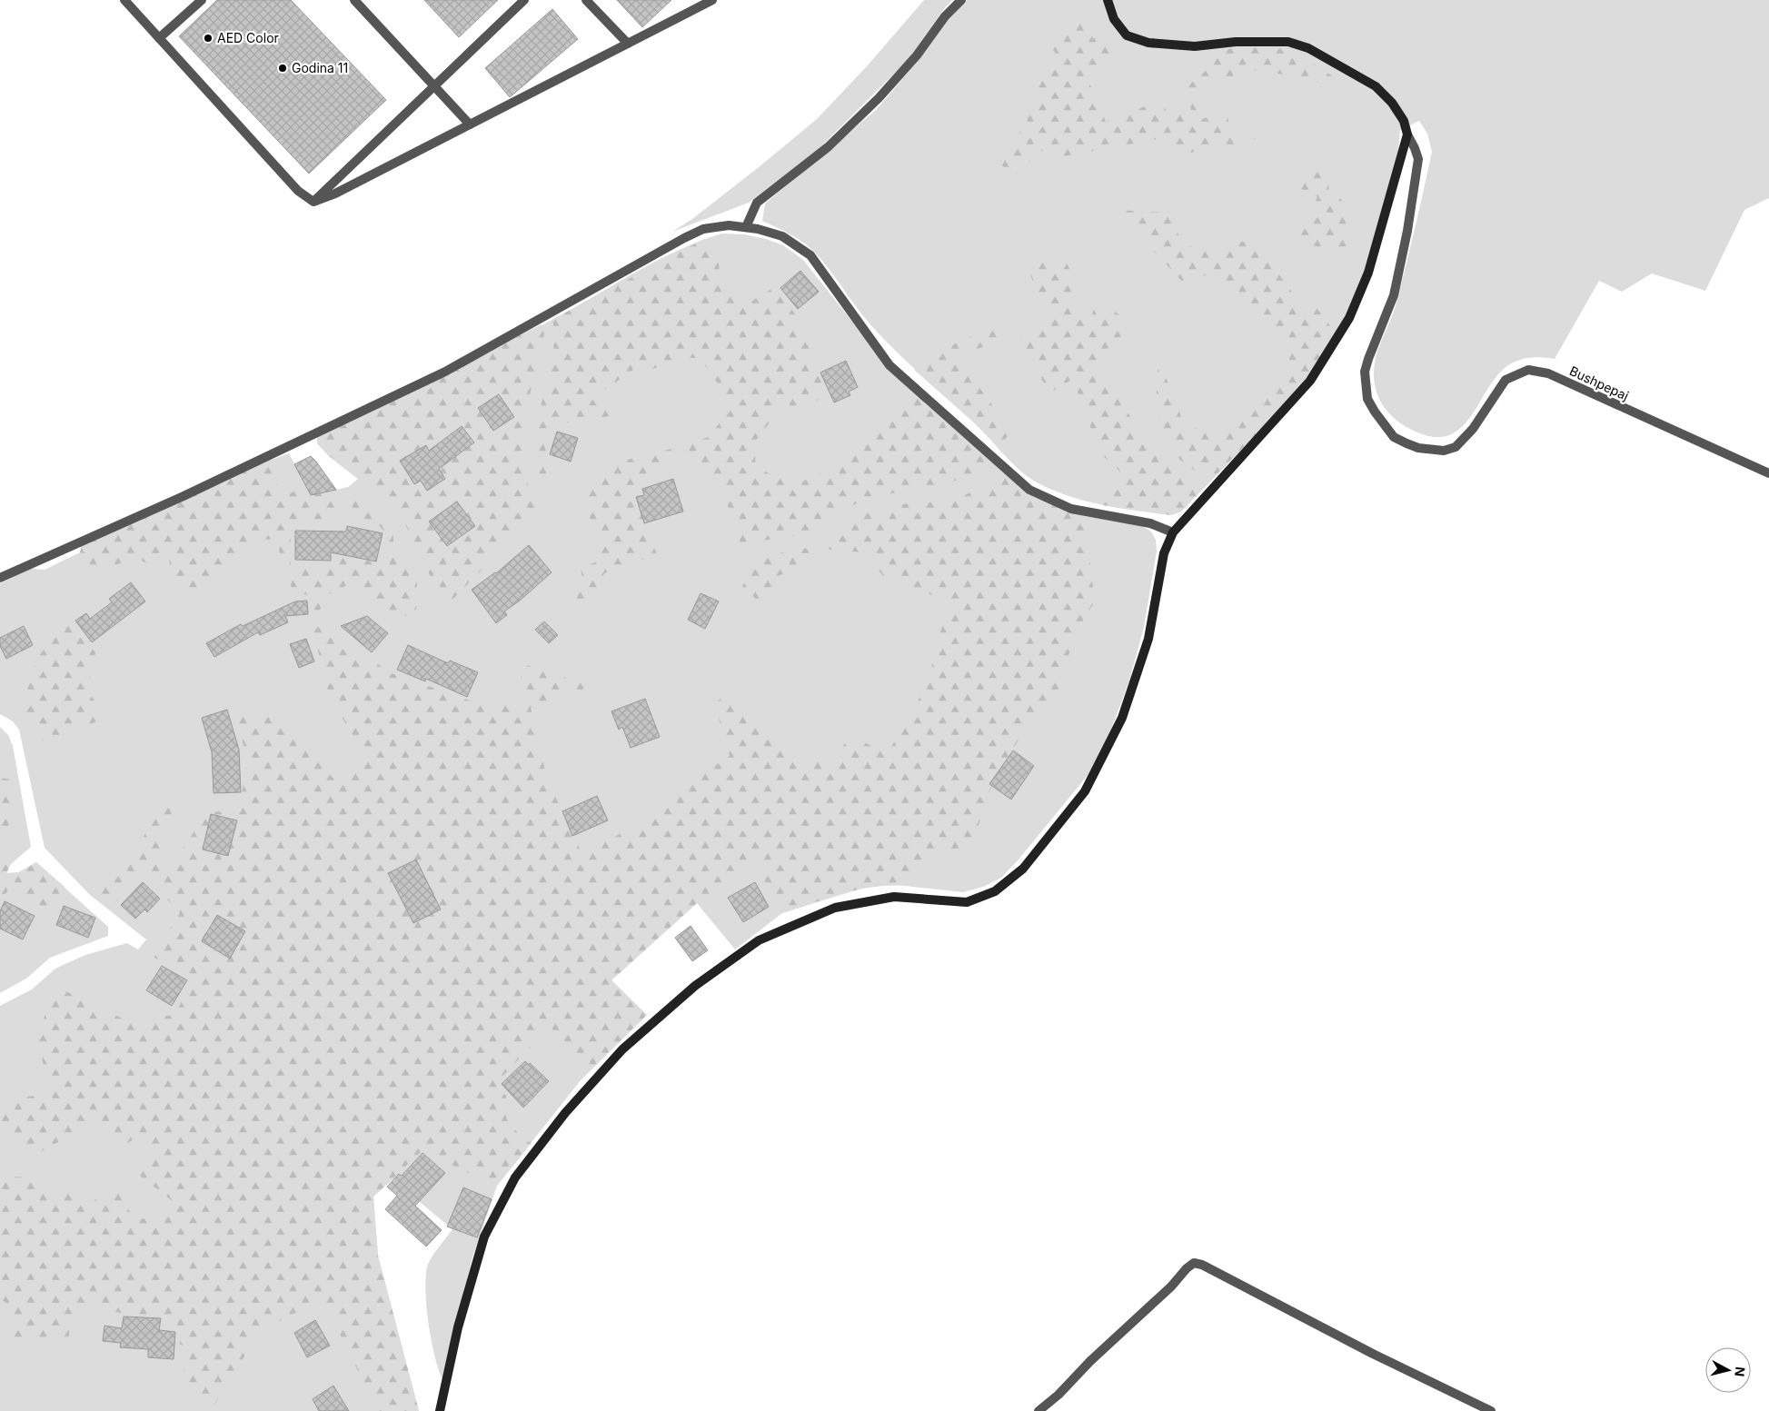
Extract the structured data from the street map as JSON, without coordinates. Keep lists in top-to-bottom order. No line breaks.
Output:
{"streets":{"street":["Bushpepaj"]},"places":["AED Color","Godina 11"],"north":"right"}
